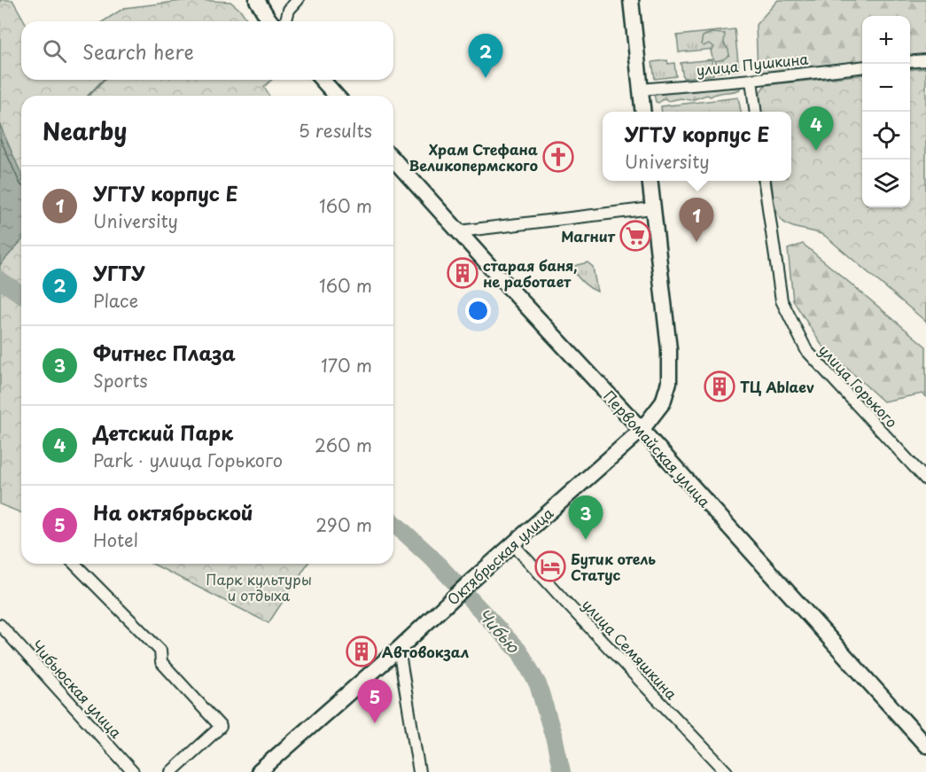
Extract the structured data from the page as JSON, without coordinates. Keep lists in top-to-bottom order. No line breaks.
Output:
{"streets":{"main road":["Первомайская улица","Октябрьская улица"],"street":["улица Пушкина","улица Горького","улица Семяшкина","Чибьюская улица"]},"crossings":[["Первомайская улица","Октябрьская улица"],["Октябрьская улица","улица Семяшкина"]],"water":["Чибью"],"parks":["Парк культуры и отдыха"],"places":{"church":["Храм Стефана Великопермского"],"supermarket":["Магнит"],"building":["старая баня, не работает","ТЦ Ablaev","Автовокзал"],"hotel":["Бутик отель Статус"]},"page":{"map_buttons":["+","−"],"search":"Search here","pins":["2","4","1","3","5"],"heading":["Nearby","5 results"],"popup":["УГТУ корпус Е","University"],"list":[{"mark":"1","name":"УГТУ корпус Е","note":"University","value":"160 m"},{"mark":"2","name":"УГТУ","note":"Place","value":"160 m"},{"mark":"3","name":"Фитнес Плаза","note":"Sports","value":"170 m"},{"mark":"4","name":"Детский Парк","note":"Park · улица Горького","value":"260 m"},{"mark":"5","name":"На октябрьской","note":"Hotel","value":"290 m"}]}}
